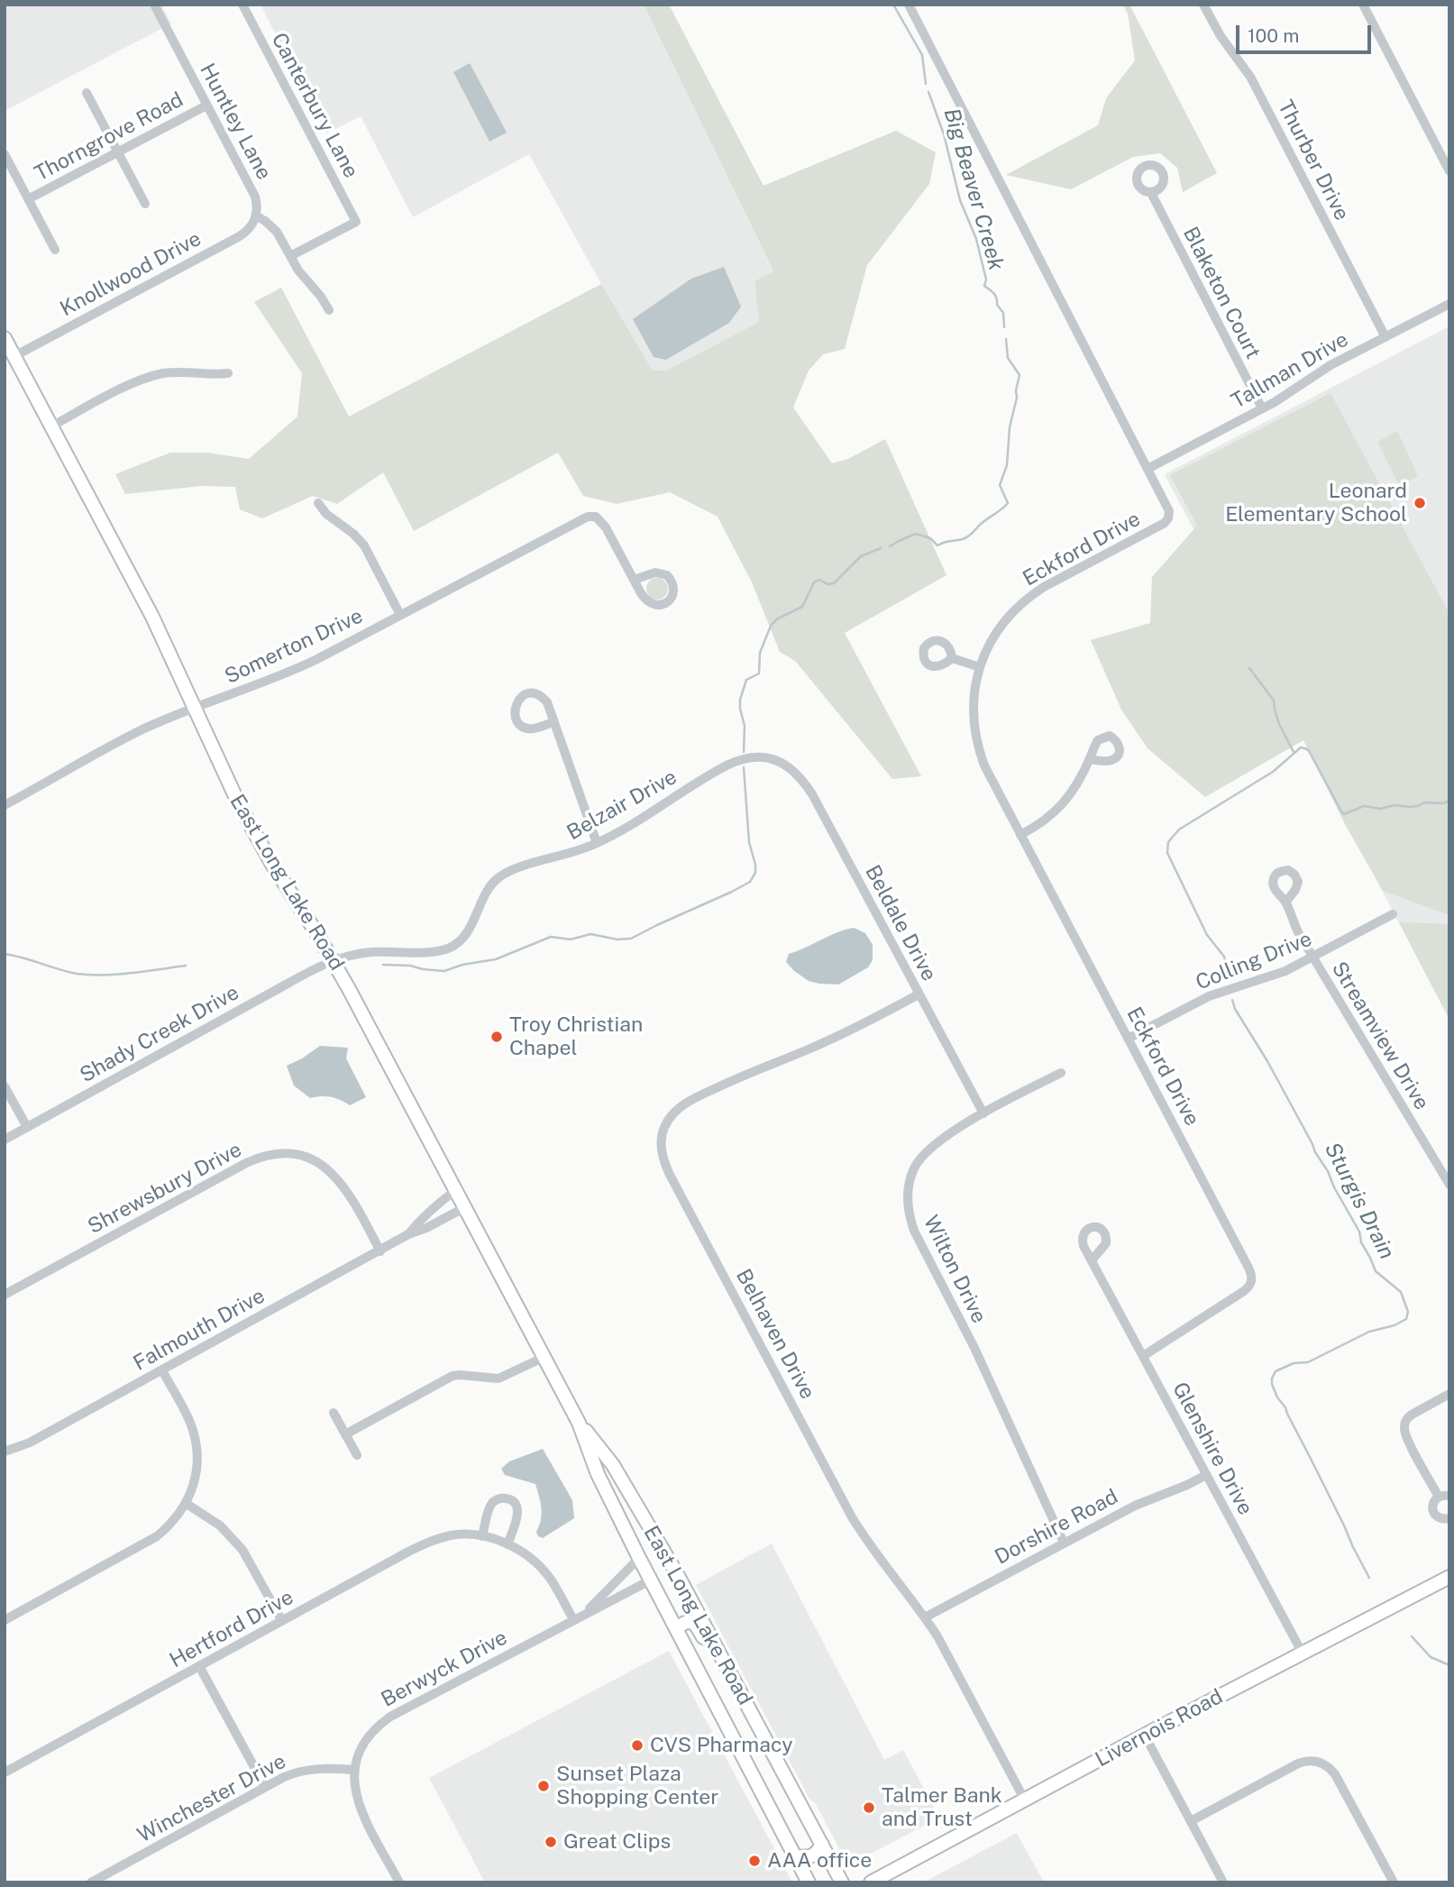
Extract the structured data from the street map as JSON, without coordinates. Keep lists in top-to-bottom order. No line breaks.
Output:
{"streets":{"main road":["East Long Lake Road","Livernois Road"],"street":["Canterbury Lane","Huntley Lane","Thorngrove Road","Thurber Drive","Knollwood Drive","Blaketon Court","Tallman Drive","Eckford Drive","Somerton Drive","Belzair Drive","Beldale Drive","Colling Drive","Shady Creek Drive","Streamview Drive","Shrewsbury Drive","Wilton Drive","Falmouth Drive","Belhaven Drive","Glenshire Drive","Dorshire Road","Hertford Drive","Berwyck Drive","Winchester Drive"]},"crossings":[["Huntley Lane","Thorngrove Road"],["Huntley Lane","Knollwood Drive"],["Thurber Drive","Tallman Drive"],["Knollwood Drive","East Long Lake Road"],["Blaketon Court","Tallman Drive"],["Tallman Drive","Eckford Drive"],["Eckford Drive","Colling Drive"],["Eckford Drive","Glenshire Drive"],["Somerton Drive","East Long Lake Road"],["Belzair Drive","East Long Lake Road"],["Belzair Drive","Beldale Drive"],["Belzair Drive","Shady Creek Drive"],["East Long Lake Road","Shady Creek Drive"],["East Long Lake Road","Falmouth Drive"],["East Long Lake Road","Berwyck Drive"],["Beldale Drive","Wilton Drive"],["Beldale Drive","Belhaven Drive"],["Colling Drive","Streamview Drive"],["Shrewsbury Drive","Falmouth Drive"],["Wilton Drive","Dorshire Road"],["Belhaven Drive","Dorshire Road"],["Belhaven Drive","Livernois Road"],["Glenshire Drive","Dorshire Road"],["Glenshire Drive","Livernois Road"],["Hertford Drive","Berwyck Drive"],["Berwyck Drive","Winchester Drive"]],"water":["Big Beaver Creek","Sturgis Drain"],"places":["Leonard Elementary School","Troy Christian Chapel","CVS Pharmacy","Sunset Plaza Shopping Center","Talmer Bank and Trust","Great Clips","AAA office"],"scale_bar":"100 m"}
